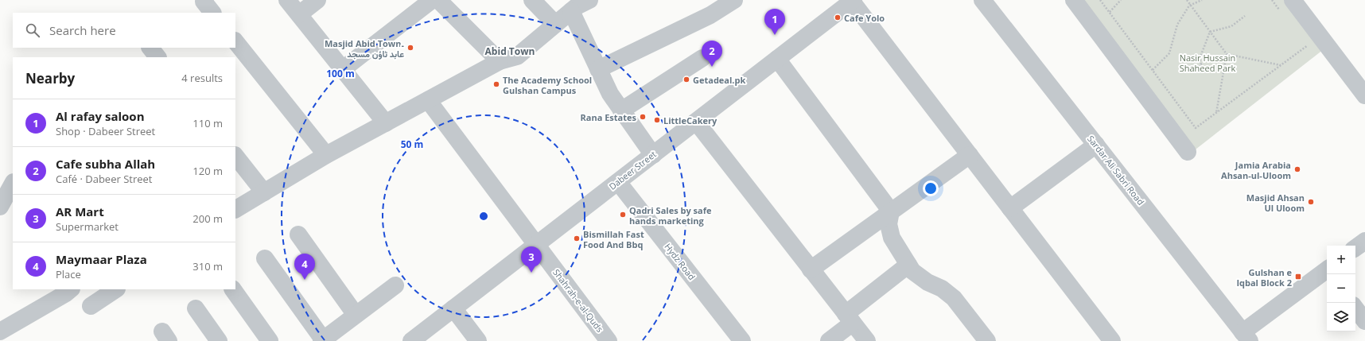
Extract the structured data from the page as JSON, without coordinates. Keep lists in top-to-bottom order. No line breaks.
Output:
{"streets":{"street":["Dabeer Street","Sardar Ali Sabri Road","Hydz Road","Shahrah-e-al-Quds"]},"crossings":[["Dabeer Street","Hydz Road"],["Dabeer Street","Shahrah-e-al-Quds"]],"districts":["Abid Town"],"parks":["Nasir Hussain Shaheed Park"],"places":{"other":["Cafe Yolo","Masjid Abid Town۔ عابد ٹاؤن مسجد","Getadeal.pk","The Academy School Gulshan Campus","Rana Estates","LittleCakery","Jamia Arabia Ahsan-ul-Uloom","Masjid Ahsan Ul Uloom","Qadri Sales by safe hands marketing","Bismillah Fast Food And Bbq"],"transit":["Gulshan e Iqbal Block 2"]},"page":{"pins":["1","2","3","4"],"search":"Search here","heading":["Nearby","4 results"],"list":[{"mark":"1","name":"Al rafay saloon","note":"Shop · Dabeer Street","value":"110 m"},{"mark":"2","name":"Cafe subha Allah","note":"Café · Dabeer Street","value":"120 m"},{"mark":"3","name":"AR Mart","note":"Supermarket","value":"200 m"},{"mark":"4","name":"Maymaar Plaza","note":"Place","value":"310 m"}],"map_buttons":["+","−"]},"rings":["100 m","50 m"]}
